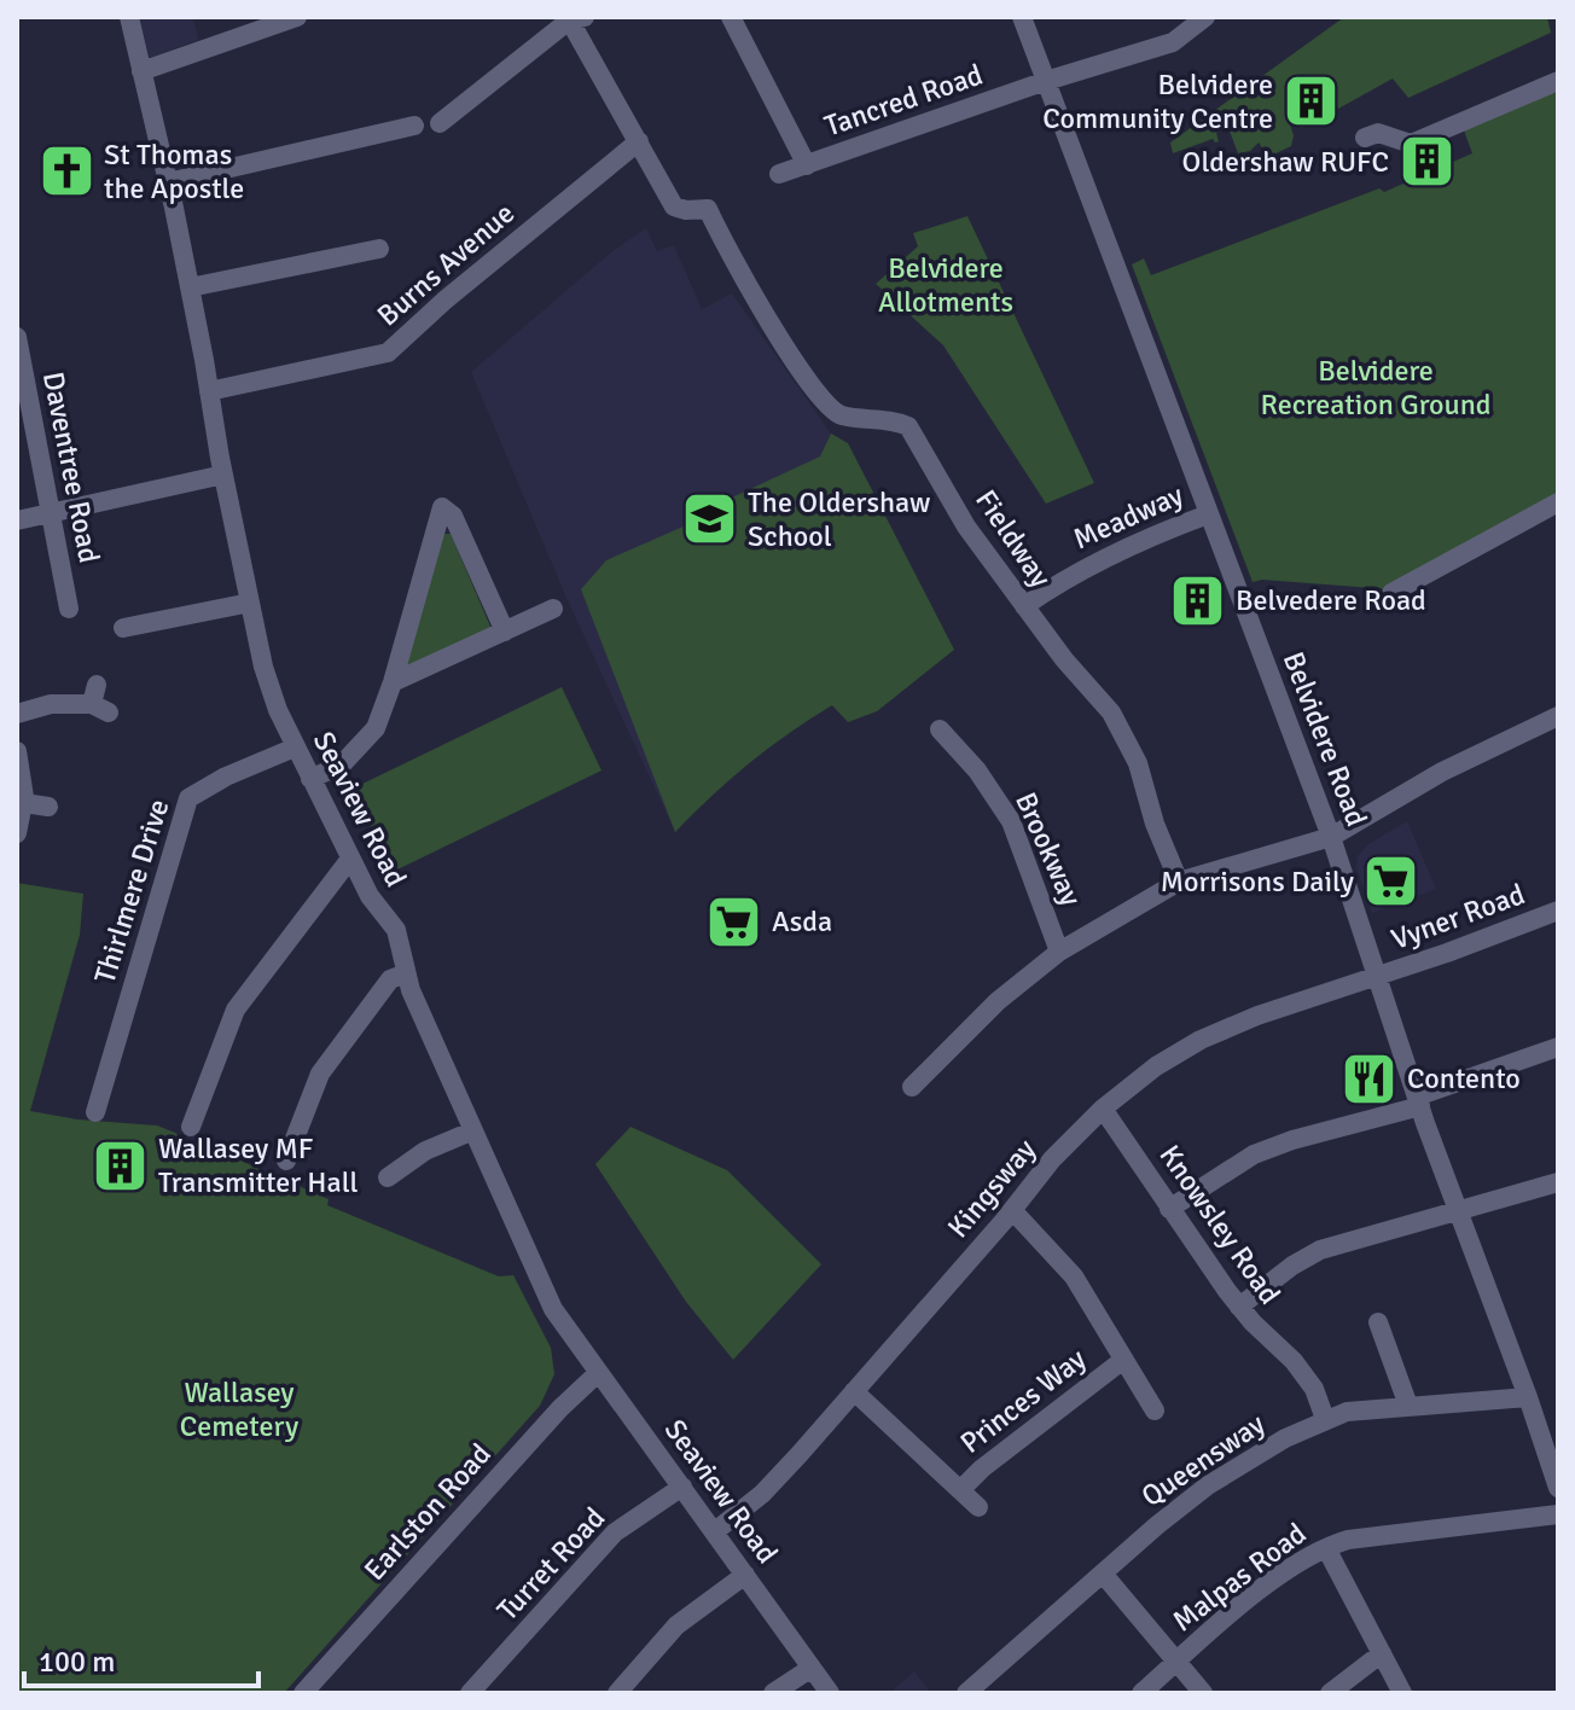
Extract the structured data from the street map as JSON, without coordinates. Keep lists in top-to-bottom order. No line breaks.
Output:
{"streets":{"street":["Tancred Road","Burns Avenue","Daventree Road","Meadway","Fieldway","Belvidere Road","Seaview Road","Brookway","Thirlmere Drive","Vyner Road","Kingsway","Knowsley Road","Princes Way","Queensway","Earlston Road","Turret Road","Malpas Road"]},"crossings":[["Tancred Road","Belvidere Road"],["Burns Avenue","Fieldway"],["Burns Avenue","Seaview Road"],["Meadway","Fieldway"],["Meadway","Belvidere Road"],["Belvidere Road","Vyner Road"],["Belvidere Road","Kingsway"],["Belvidere Road","Queensway"],["Seaview Road","Thirlmere Drive"],["Seaview Road","Kingsway"],["Seaview Road","Earlston Road"],["Seaview Road","Turret Road"],["Vyner Road","Kingsway"],["Kingsway","Knowsley Road"],["Kingsway","Princes Way"],["Knowsley Road","Queensway"]],"parks":["Belvidere Allotments","Belvidere Recreation Ground","Wallasey Cemetery"],"places":{"building":["Belvidere Community Centre","Oldershaw RUFC","Belvedere Road","Wallasey MF Transmitter Hall"],"church":["St Thomas the Apostle"],"school or university":["The Oldershaw School"],"supermarket":["Morrisons Daily","Asda"],"restaurant":["Contento"]},"scale_bar":"100 m"}
